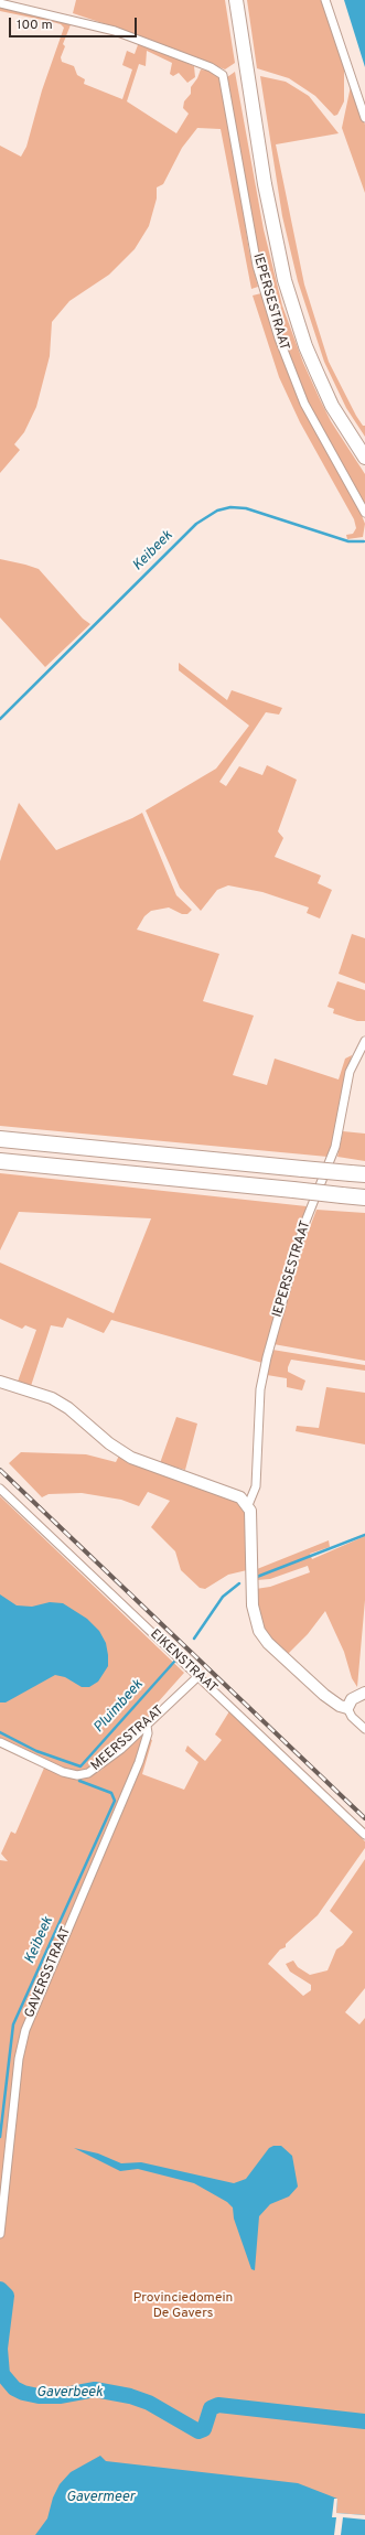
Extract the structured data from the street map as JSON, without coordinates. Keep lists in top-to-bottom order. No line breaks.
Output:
{"streets":{"street":["IEPERSESTRAAT","EIKENSTRAAT","MEERSSTRAAT","GAVERSSTRAAT"]},"crossings":[["EIKENSTRAAT","MEERSSTRAAT"],["MEERSSTRAAT","GAVERSSTRAAT"]],"water":["Keibeek","Pluimbeek","Gaverbeek","Gavermeer"],"parks":["Provinciedomein De Gavers"],"scale_bar":"100 m"}
